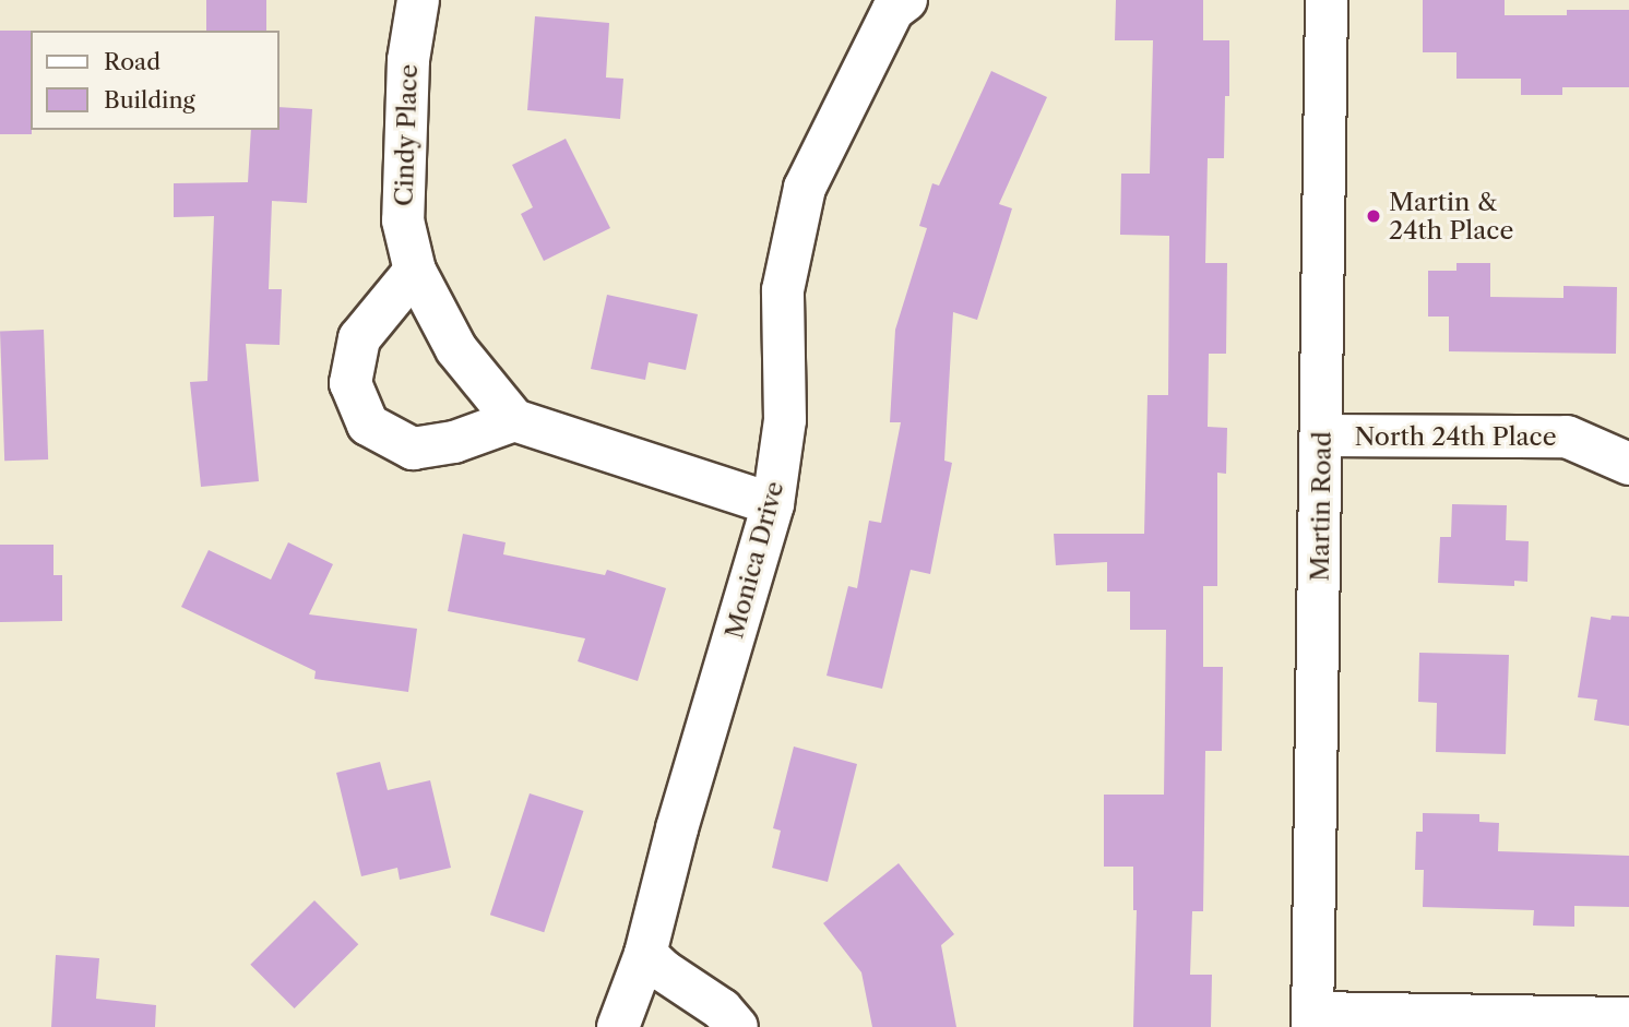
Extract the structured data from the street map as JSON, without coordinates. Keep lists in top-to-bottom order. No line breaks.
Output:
{"streets":{"street":["Cindy Place","North 24th Place","Martin Road","Monica Drive"]},"crossings":[["North 24th Place","Martin Road"]],"places":["Martin & 24th Place"],"legend":["Road","Building"]}
